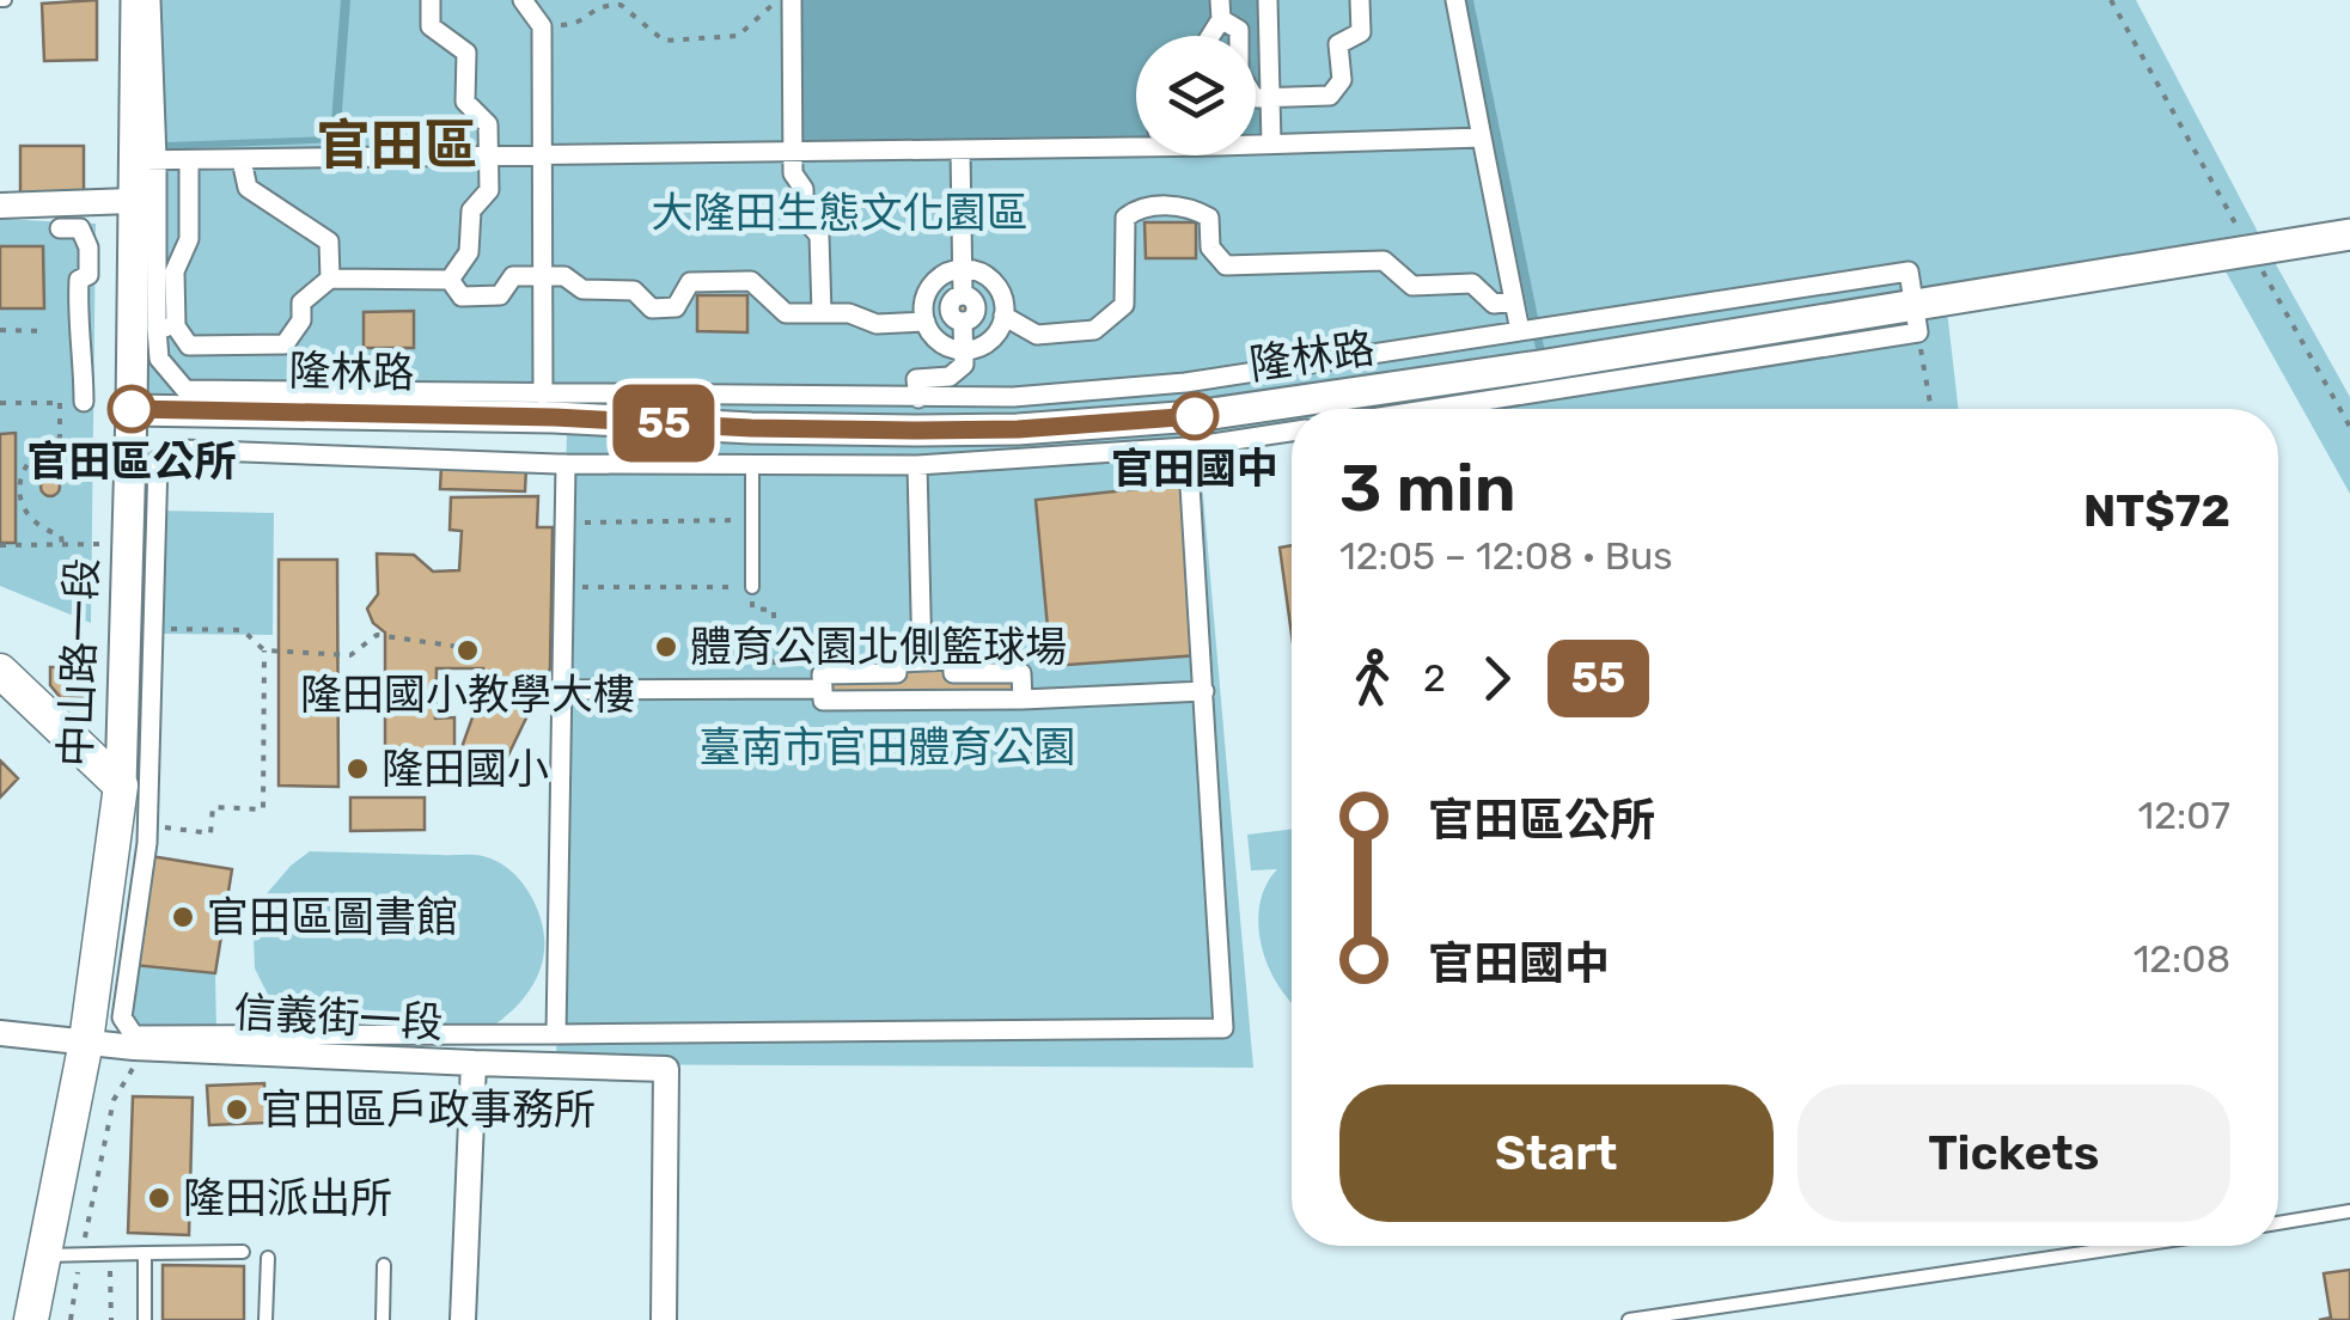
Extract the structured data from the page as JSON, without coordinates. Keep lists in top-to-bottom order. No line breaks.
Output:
{"streets":{"main road":["中山路一段"],"street":["隆林路","信義街一段"]},"crossings":[["隆林路","中山路一段"],["中山路一段","信義街一段"]],"districts":["官田區"],"parks":["大隆田生態文化園區","臺南市官田體育公園"],"places":["官田區公所","官田國中","體育公園北側籃球場","隆田國小教學大樓","隆田國小","官田區圖書館","官田區戶政事務所","隆田派出所"],"lines":["bus line 55"],"page":{"on_map":"55","heading":["3 min","12:05 – 12:08 · Bus","NT$72"],"legs":["2","55"],"list":[{"name":"官田區公所","value":"12:07"},{"name":"官田國中","value":"12:08"}],"buttons":["Start","Tickets"]}}
